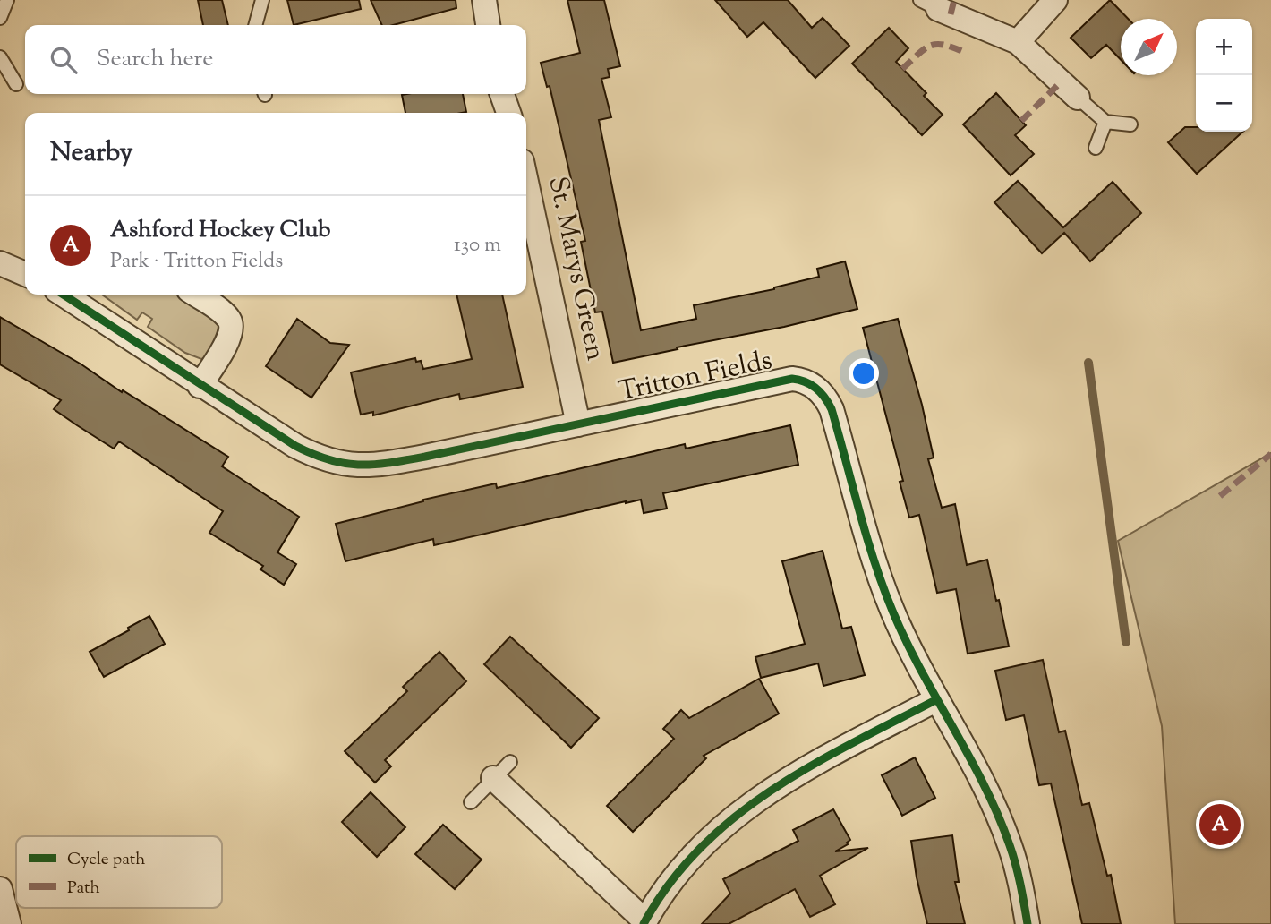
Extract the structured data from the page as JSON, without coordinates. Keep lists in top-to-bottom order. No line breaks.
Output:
{"streets":{"street":["St. Marys Green","Tritton Fields"]},"crossings":[["St. Marys Green","Tritton Fields"]],"legend":["Cycle path","Path"],"north":"top right","page":{"map_buttons":["+","−"],"search":"Search here","heading":"Nearby","list":[{"mark":"A","name":"Ashford Hockey Club","note":"Park · Tritton Fields","value":"130 m"}],"pins":"A"}}
